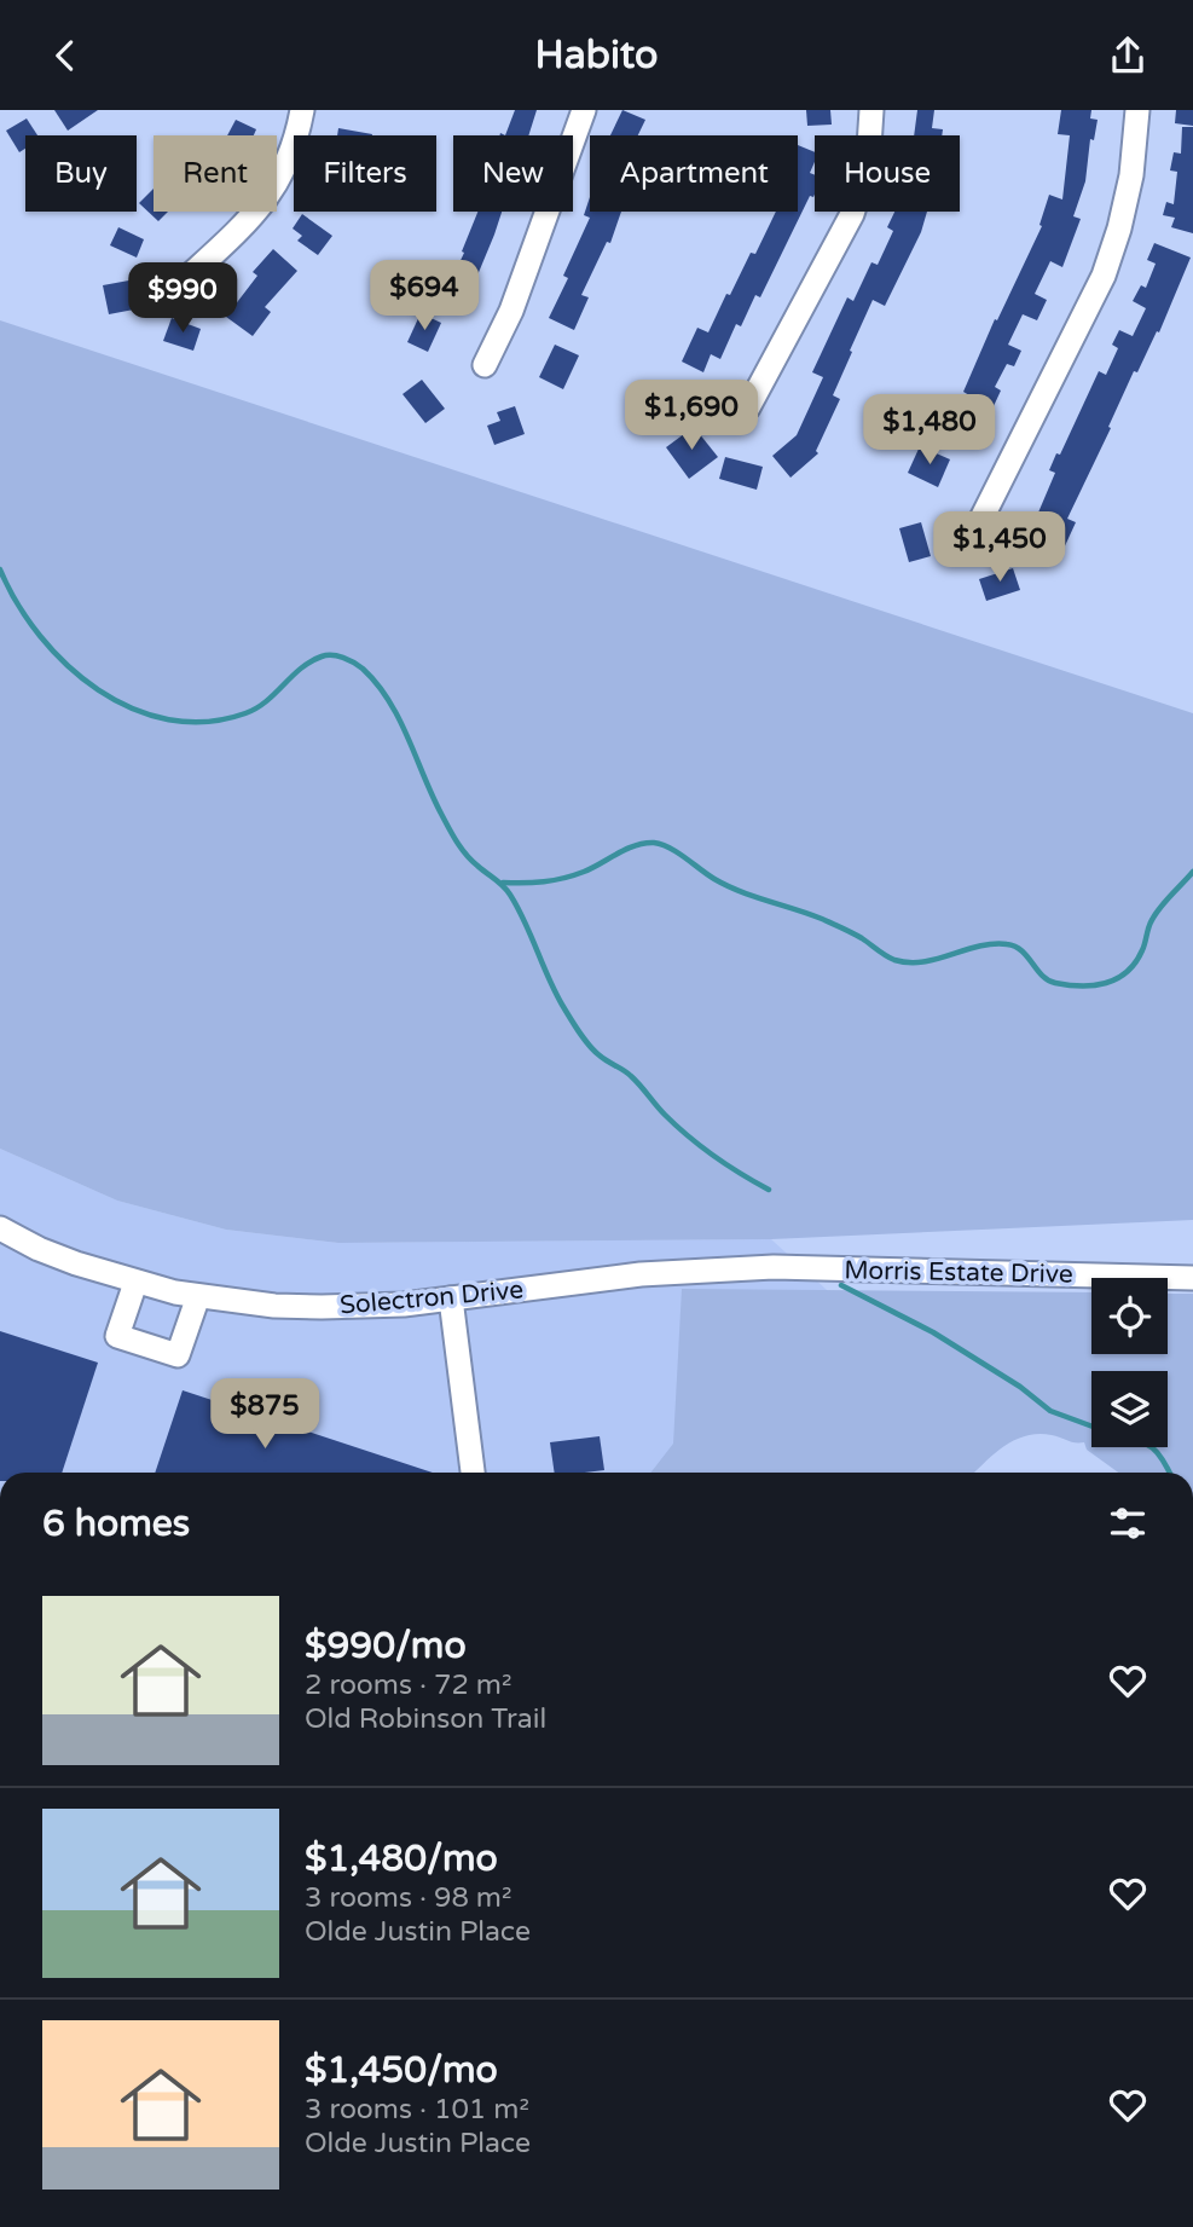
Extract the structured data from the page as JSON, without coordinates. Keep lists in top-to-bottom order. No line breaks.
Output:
{"streets":{"street":["Morris Estate Drive","Solectron Drive"]},"crossings":[["Morris Estate Drive","Solectron Drive"]],"page":{"header":"Habito","chip":["Buy","Rent","Filters","New","Apartment","House"],"price":["$694","$990","$1,690","$1,480","$1,450","$875"],"heading":"6 homes","list":[{"name":"$990/mo","note":"2 rooms · 72 m² · Old Robinson Trail"},{"name":"$1,480/mo","note":"3 rooms · 98 m² · Olde Justin Place"},{"name":"$1,450/mo","note":"3 rooms · 101 m² · Olde Justin Place"}]}}
